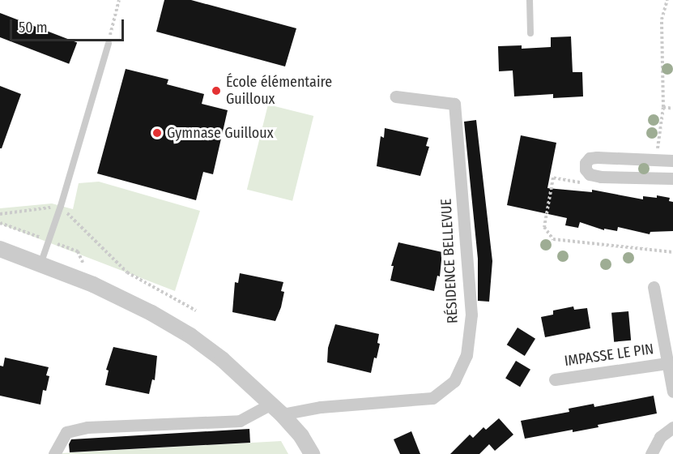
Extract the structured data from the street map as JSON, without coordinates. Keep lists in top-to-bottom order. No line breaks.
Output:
{"streets":{"street":["RÉSIDENCE BELLEVUE","IMPASSE LE PIN"]},"places":["École élémentaire Guilloux","Gymnase Guilloux"],"scale_bar":"50 m"}
